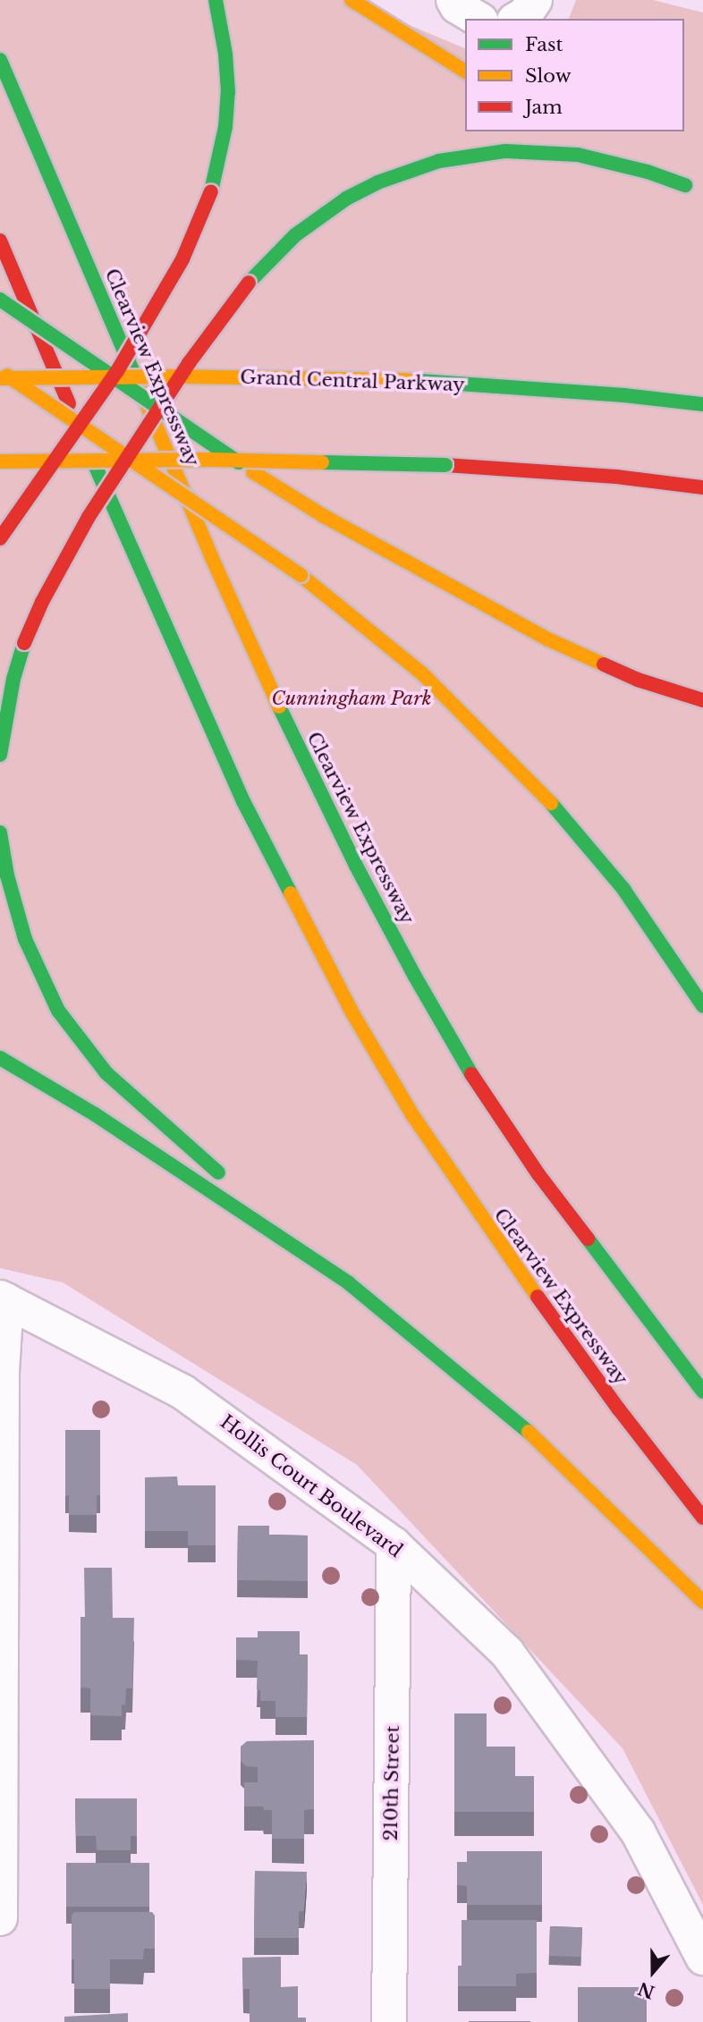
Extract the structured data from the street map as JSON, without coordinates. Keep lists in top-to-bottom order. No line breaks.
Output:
{"streets":{"highway":["Clearview Expressway","Grand Central Parkway"],"street":["Hollis Court Boulevard","210th Street"]},"crossings":[["Hollis Court Boulevard","210th Street"]],"parks":["Cunningham Park"],"legend":["Fast","Slow","Jam"],"north":"bottom"}
